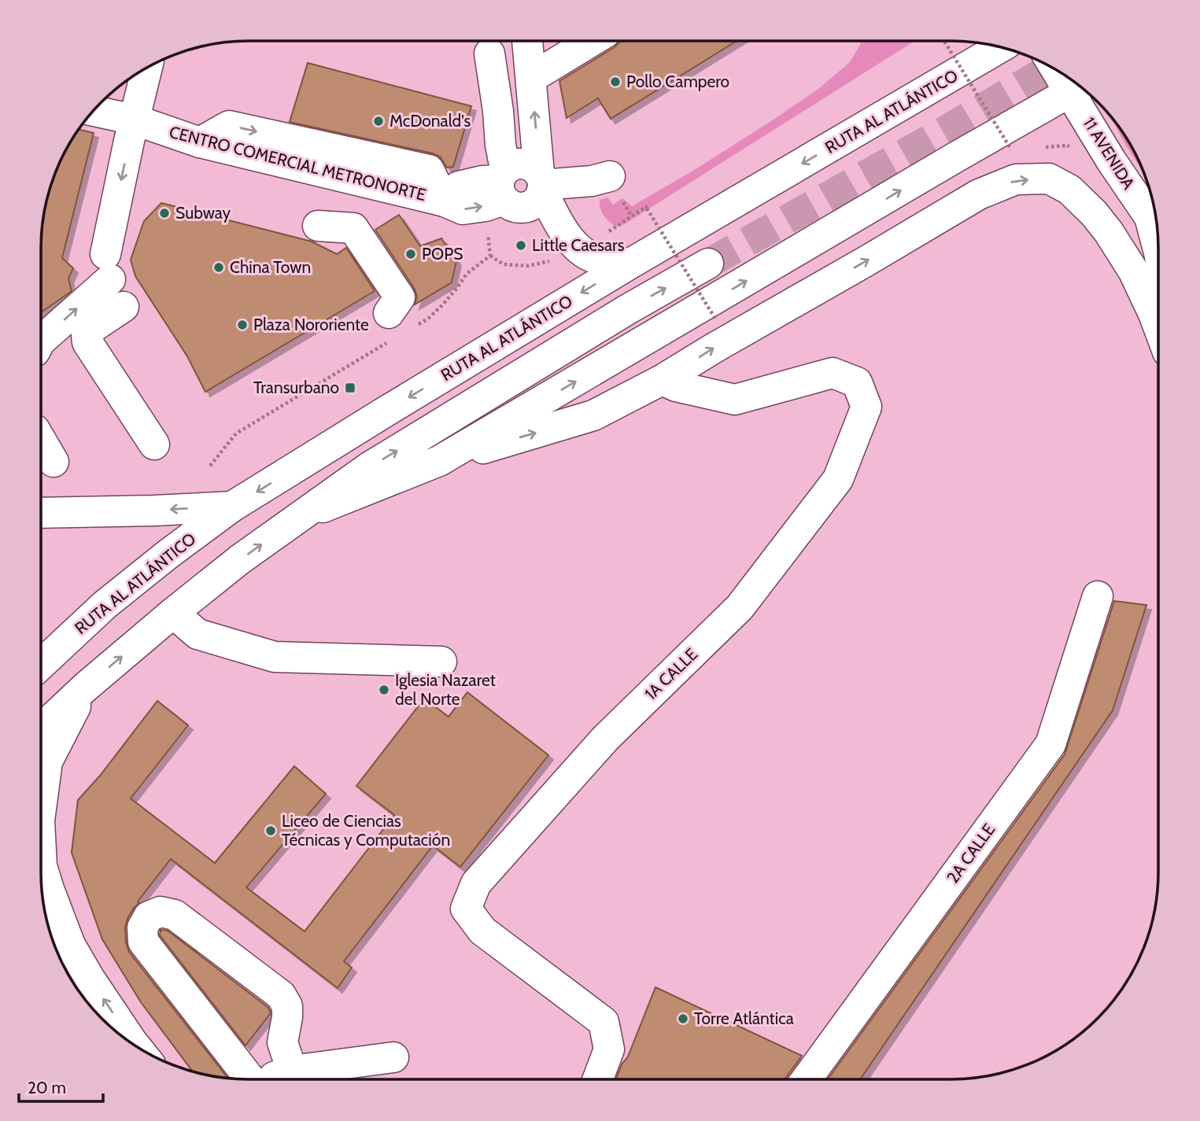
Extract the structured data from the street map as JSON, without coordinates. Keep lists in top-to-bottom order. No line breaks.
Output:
{"streets":{"main road":["RUTA AL ATLÁNTICO","11 AVENIDA","CENTRO COMERCIAL METRONORTE","1A CALLE","2A CALLE"]},"places":{"other":["Pollo Campero","McDonald's","Subway","Little Caesars","POPS","China Town","Plaza Nororiente","Iglesia Nazaret del Norte","Liceo de Ciencias Técnicas y Computación","Torre Atlántica"],"transit":["Transurbano"]},"scale_bar":"20 m"}
